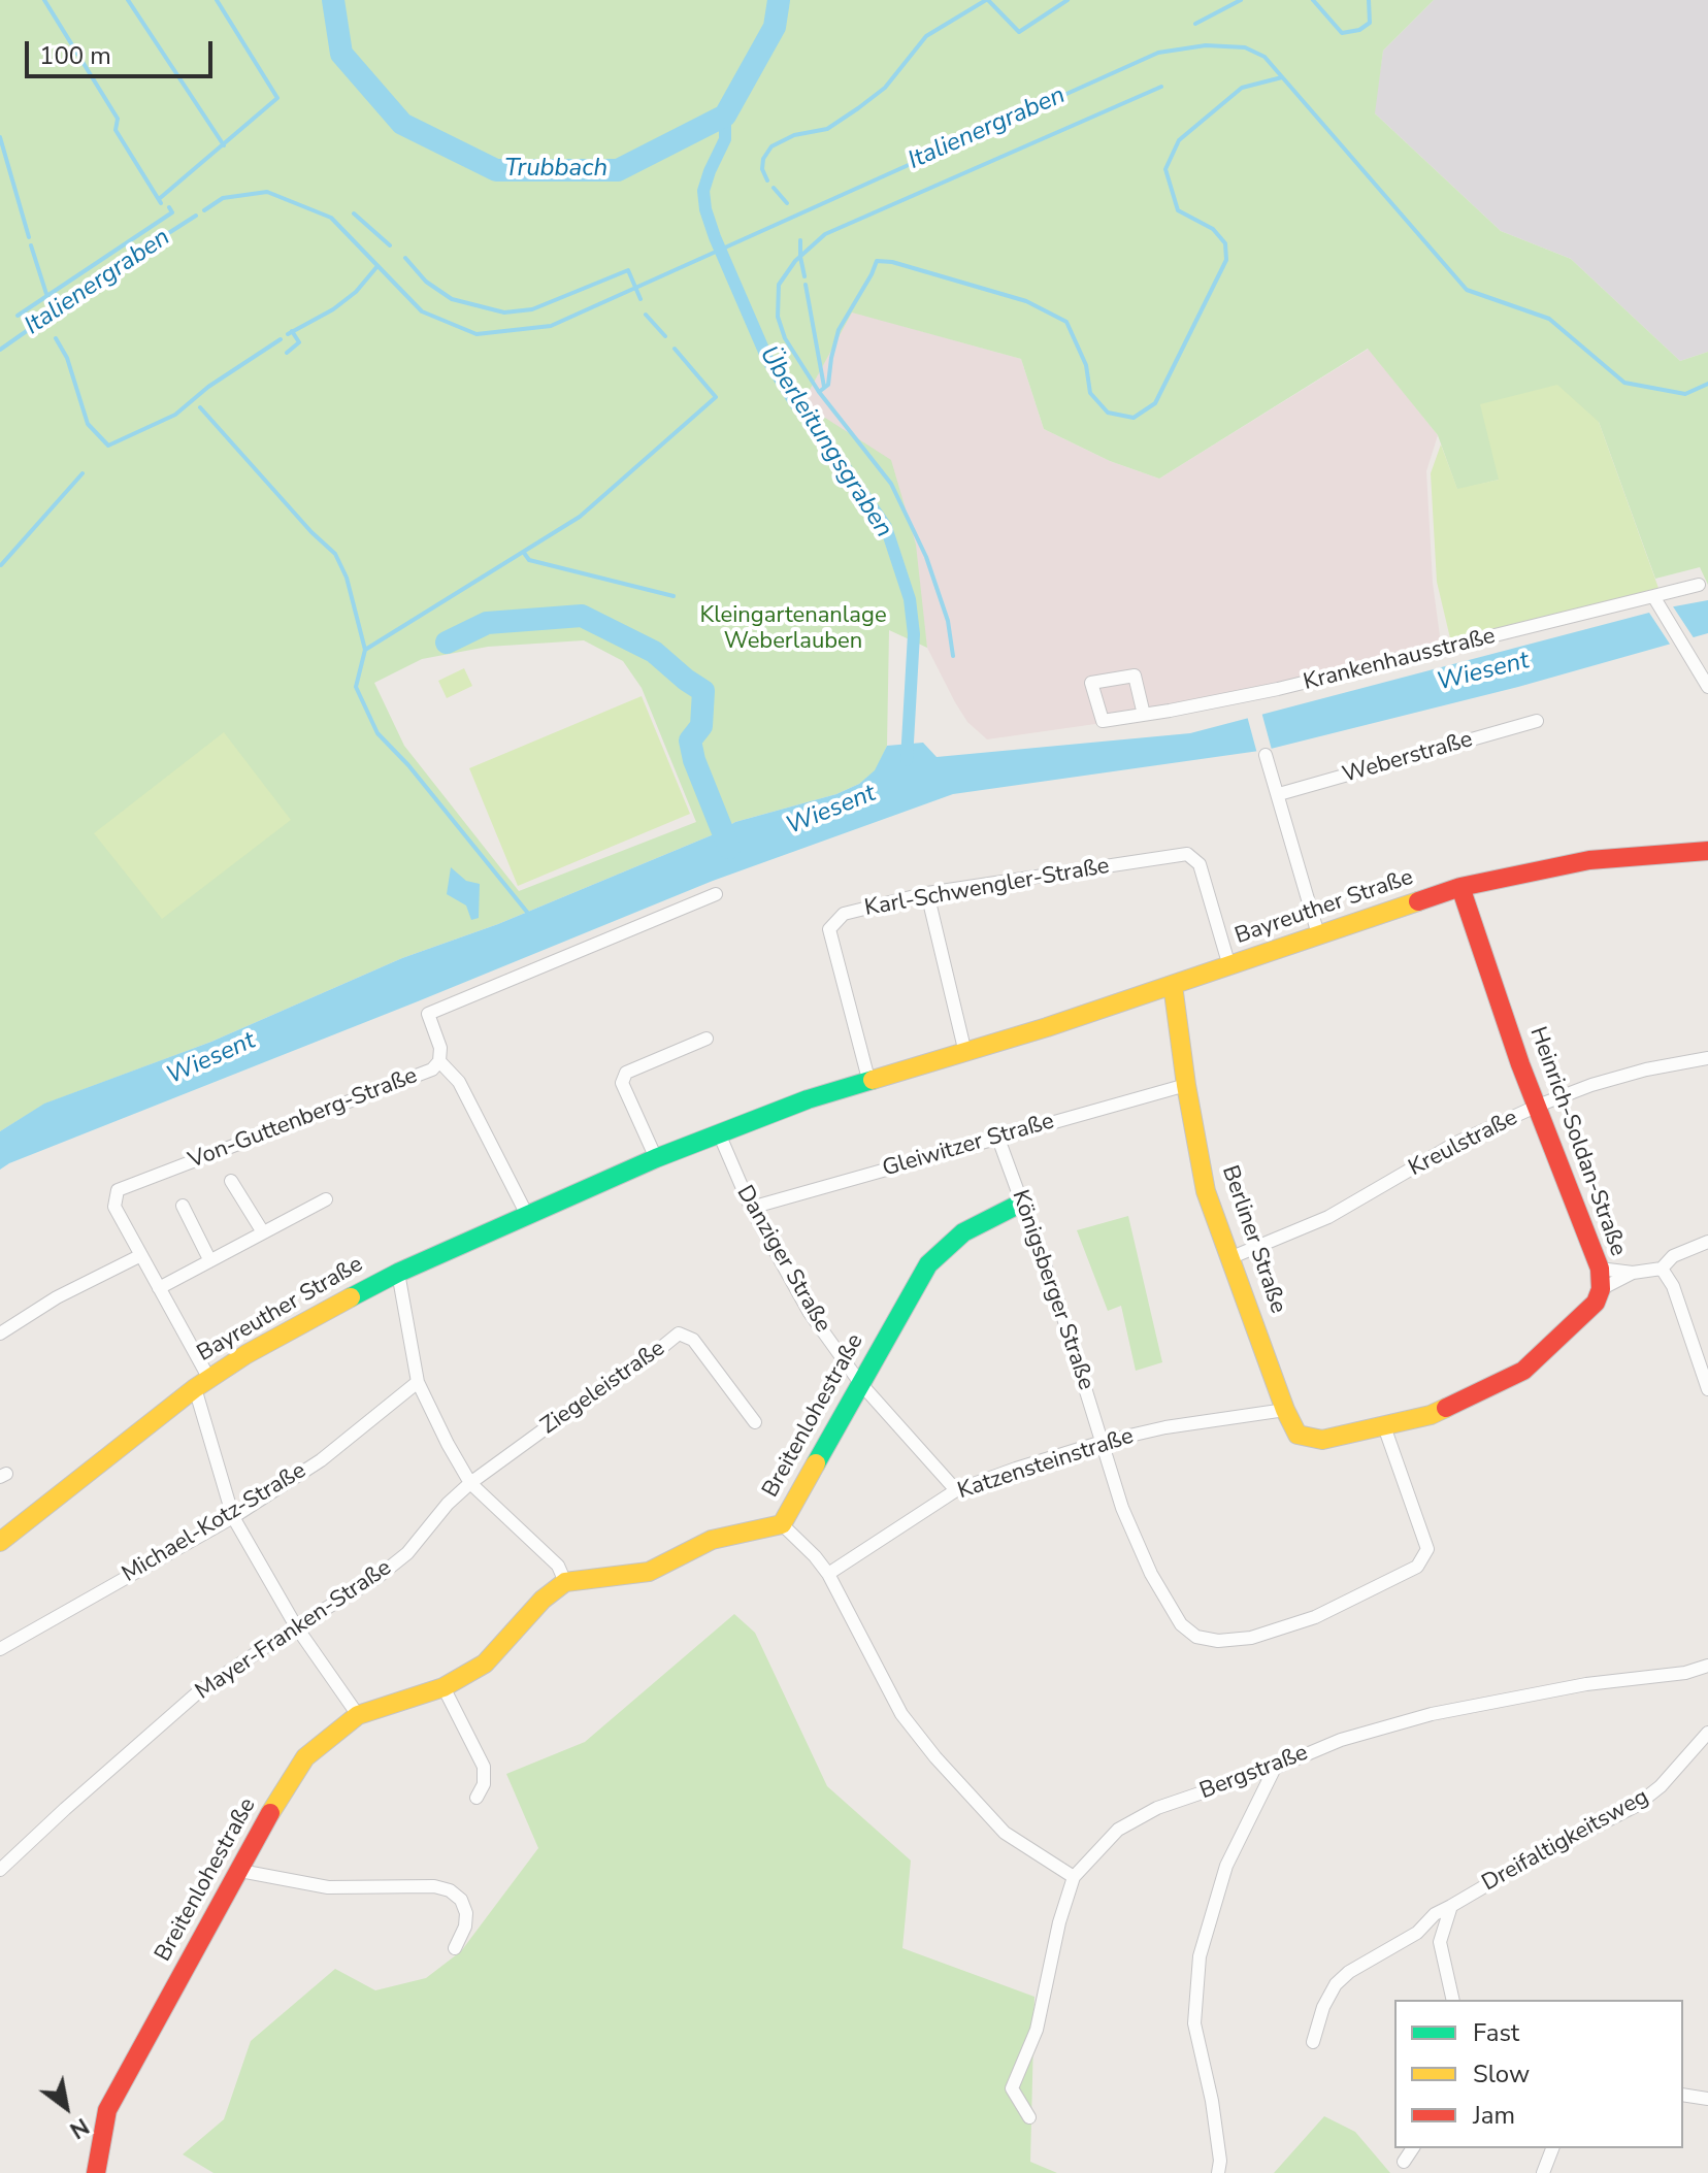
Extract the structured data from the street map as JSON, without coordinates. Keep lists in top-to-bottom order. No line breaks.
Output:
{"streets":{"street":["Krankenhausstraße","Weberstraße","Karl-Schwengler-Straße","Bayreuther Straße","Von-Guttenberg-Straße","Heinrich-Soldan-Straße","Kreulstraße","Gleiwitzer Straße","Berliner Straße","Danziger Straße","Königsberger Straße","Ziegeleistraße","Breitenlohestraße","Katzensteinstraße","Michael-Kotz-Straße","Mayer-Franken-Straße","Bergstraße","Dreifaltigkeitsweg"]},"crossings":[["Karl-Schwengler-Straße","Bayreuther Straße"],["Bayreuther Straße","Von-Guttenberg-Straße"],["Bayreuther Straße","Heinrich-Soldan-Straße"],["Bayreuther Straße","Berliner Straße"],["Bayreuther Straße","Danziger Straße"],["Von-Guttenberg-Straße","Breitenlohestraße"],["Von-Guttenberg-Straße","Michael-Kotz-Straße"],["Von-Guttenberg-Straße","Mayer-Franken-Straße"],["Heinrich-Soldan-Straße","Kreulstraße"],["Heinrich-Soldan-Straße","Berliner Straße"],["Heinrich-Soldan-Straße","Königsberger Straße"],["Heinrich-Soldan-Straße","Katzensteinstraße"],["Kreulstraße","Berliner Straße"],["Gleiwitzer Straße","Berliner Straße"],["Gleiwitzer Straße","Danziger Straße"],["Gleiwitzer Straße","Königsberger Straße"],["Berliner Straße","Katzensteinstraße"],["Danziger Straße","Breitenlohestraße"],["Danziger Straße","Katzensteinstraße"],["Königsberger Straße","Breitenlohestraße"],["Königsberger Straße","Katzensteinstraße"],["Ziegeleistraße","Mayer-Franken-Straße"]],"water":["Italienergraben","Trubbach","Überleitungsgraben","Wiesent"],"parks":["Kleingartenanlage Weberlauben"],"legend":["Fast","Slow","Jam"],"scale_bar":"100 m","north":"bottom right"}
